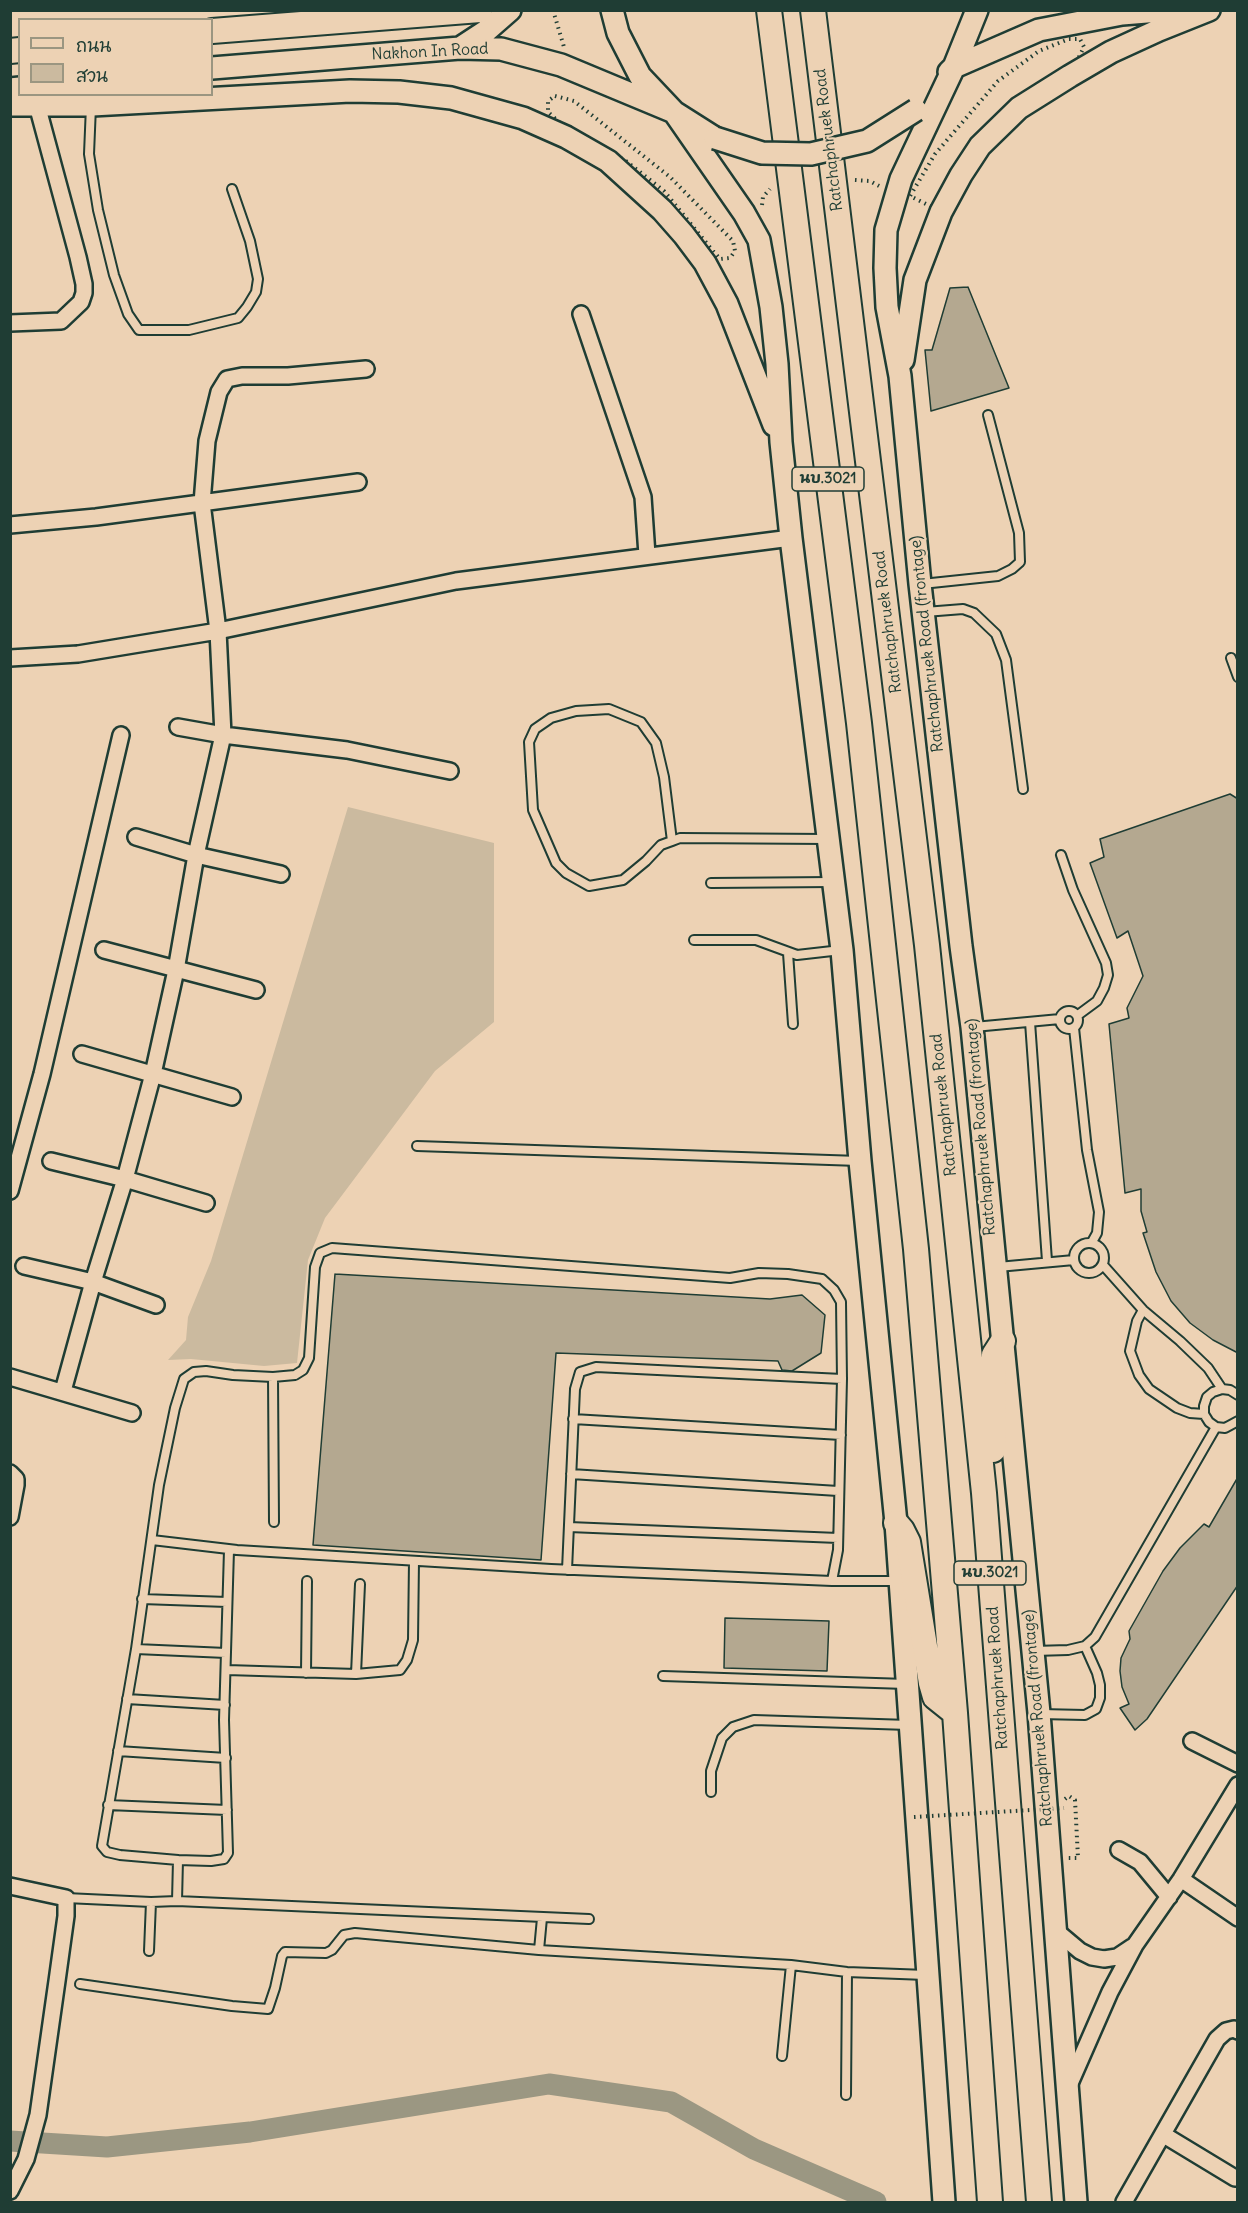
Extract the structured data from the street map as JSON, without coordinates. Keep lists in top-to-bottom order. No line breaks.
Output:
{"streets":{"main road":["Nakhon In Road","Ratchaphruek Road","นบ.3021","Ratchaphruek Road (frontage)"]},"crossings":[["Nakhon In Road","นบ.3021"]],"legend":["ถนน","สวน"]}
